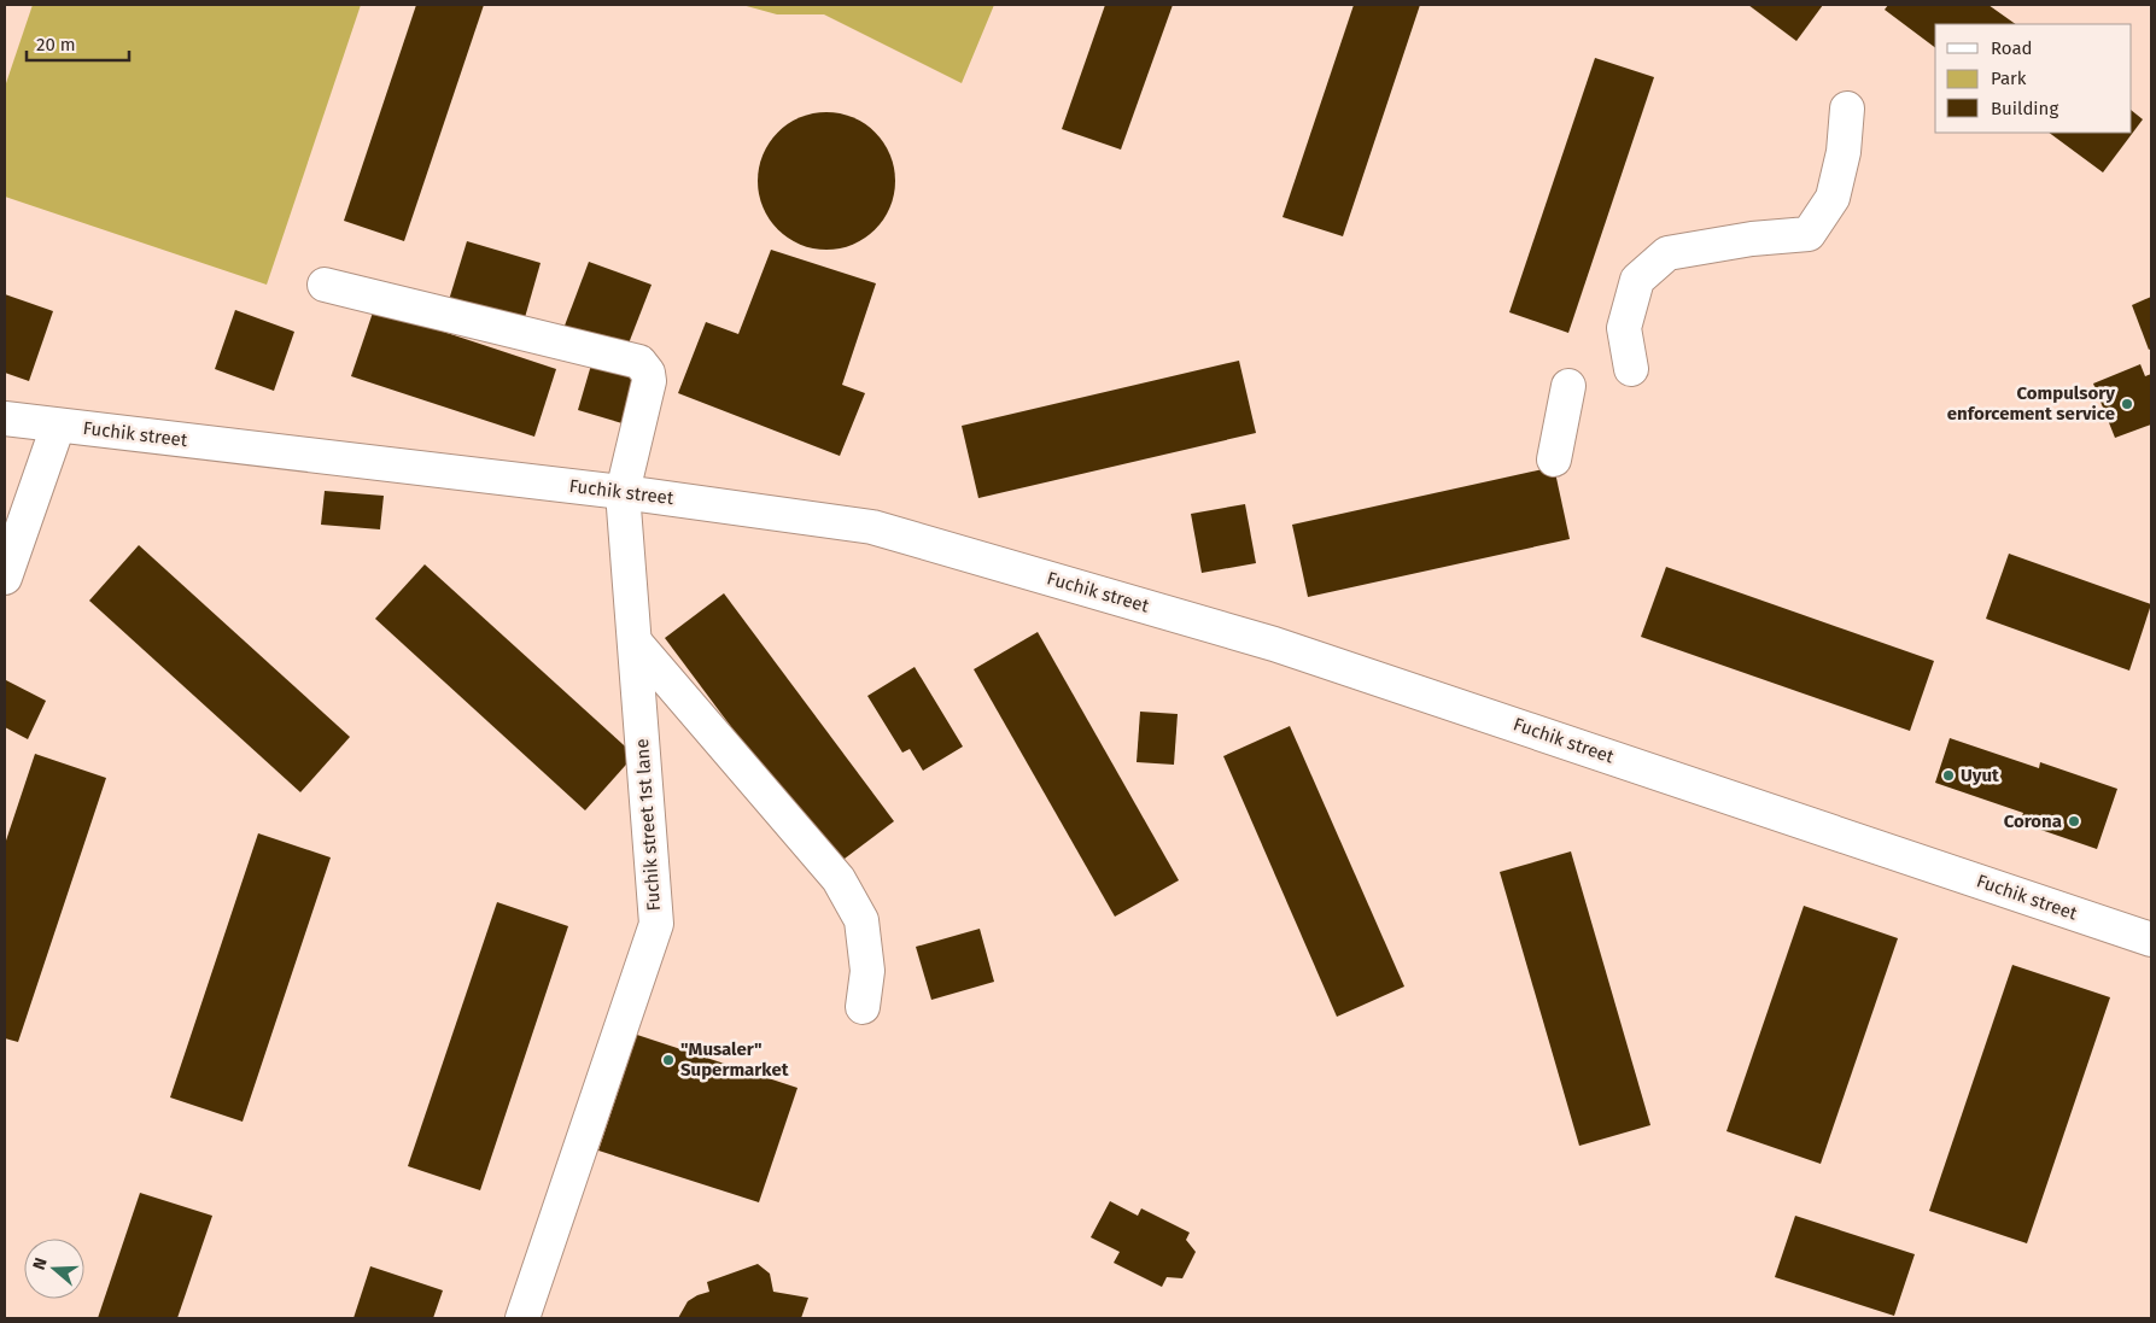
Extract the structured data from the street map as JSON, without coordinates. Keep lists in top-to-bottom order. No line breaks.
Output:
{"streets":{"street":["Fuchik street","Fuchik street 1st lane"]},"crossings":[["Fuchik street","Fuchik street 1st lane"]],"places":["Compulsory enforcement service","Uyut","Corona","\"Musaler\" Supermarket"],"legend":["Road","Park","Building"],"scale_bar":"20 m","north":"left"}
